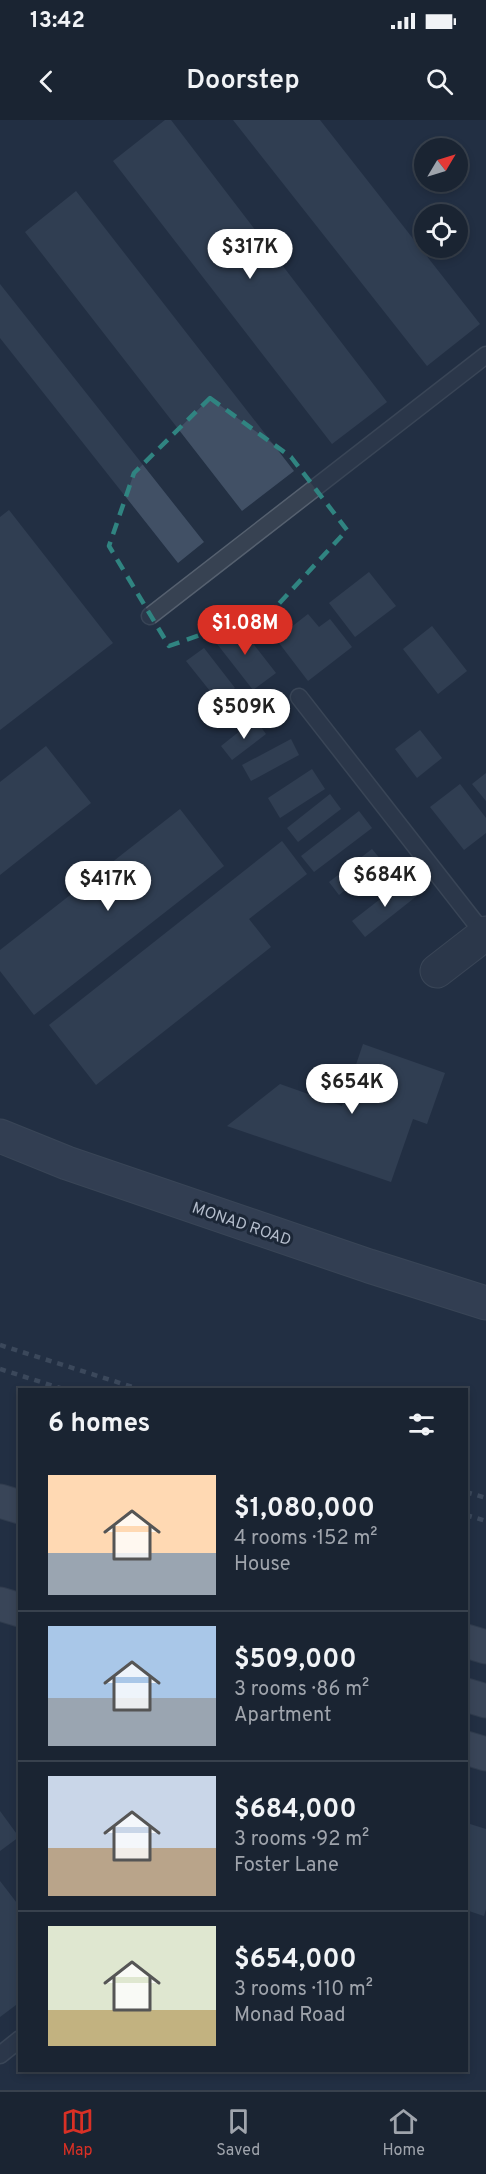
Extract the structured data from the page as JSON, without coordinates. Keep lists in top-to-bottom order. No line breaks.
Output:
{"streets":{"street":["MONAD ROAD"]},"north":"top right","page":{"status":"13:42","header":"Doorstep","price":["$317K","$1.08M","$509K","$684K","$417K","$654K"],"heading":"6 homes","list":[{"name":"$1,080,000","note":"4 rooms · 152 m² · House"},{"name":"$509,000","note":"3 rooms · 86 m² · Apartment"},{"name":"$684,000","note":"3 rooms · 92 m² · Foster Lane"},{"name":"$654,000","note":"3 rooms · 110 m² · Monad Road"}],"tabs":["Map","Saved","Home"]}}
